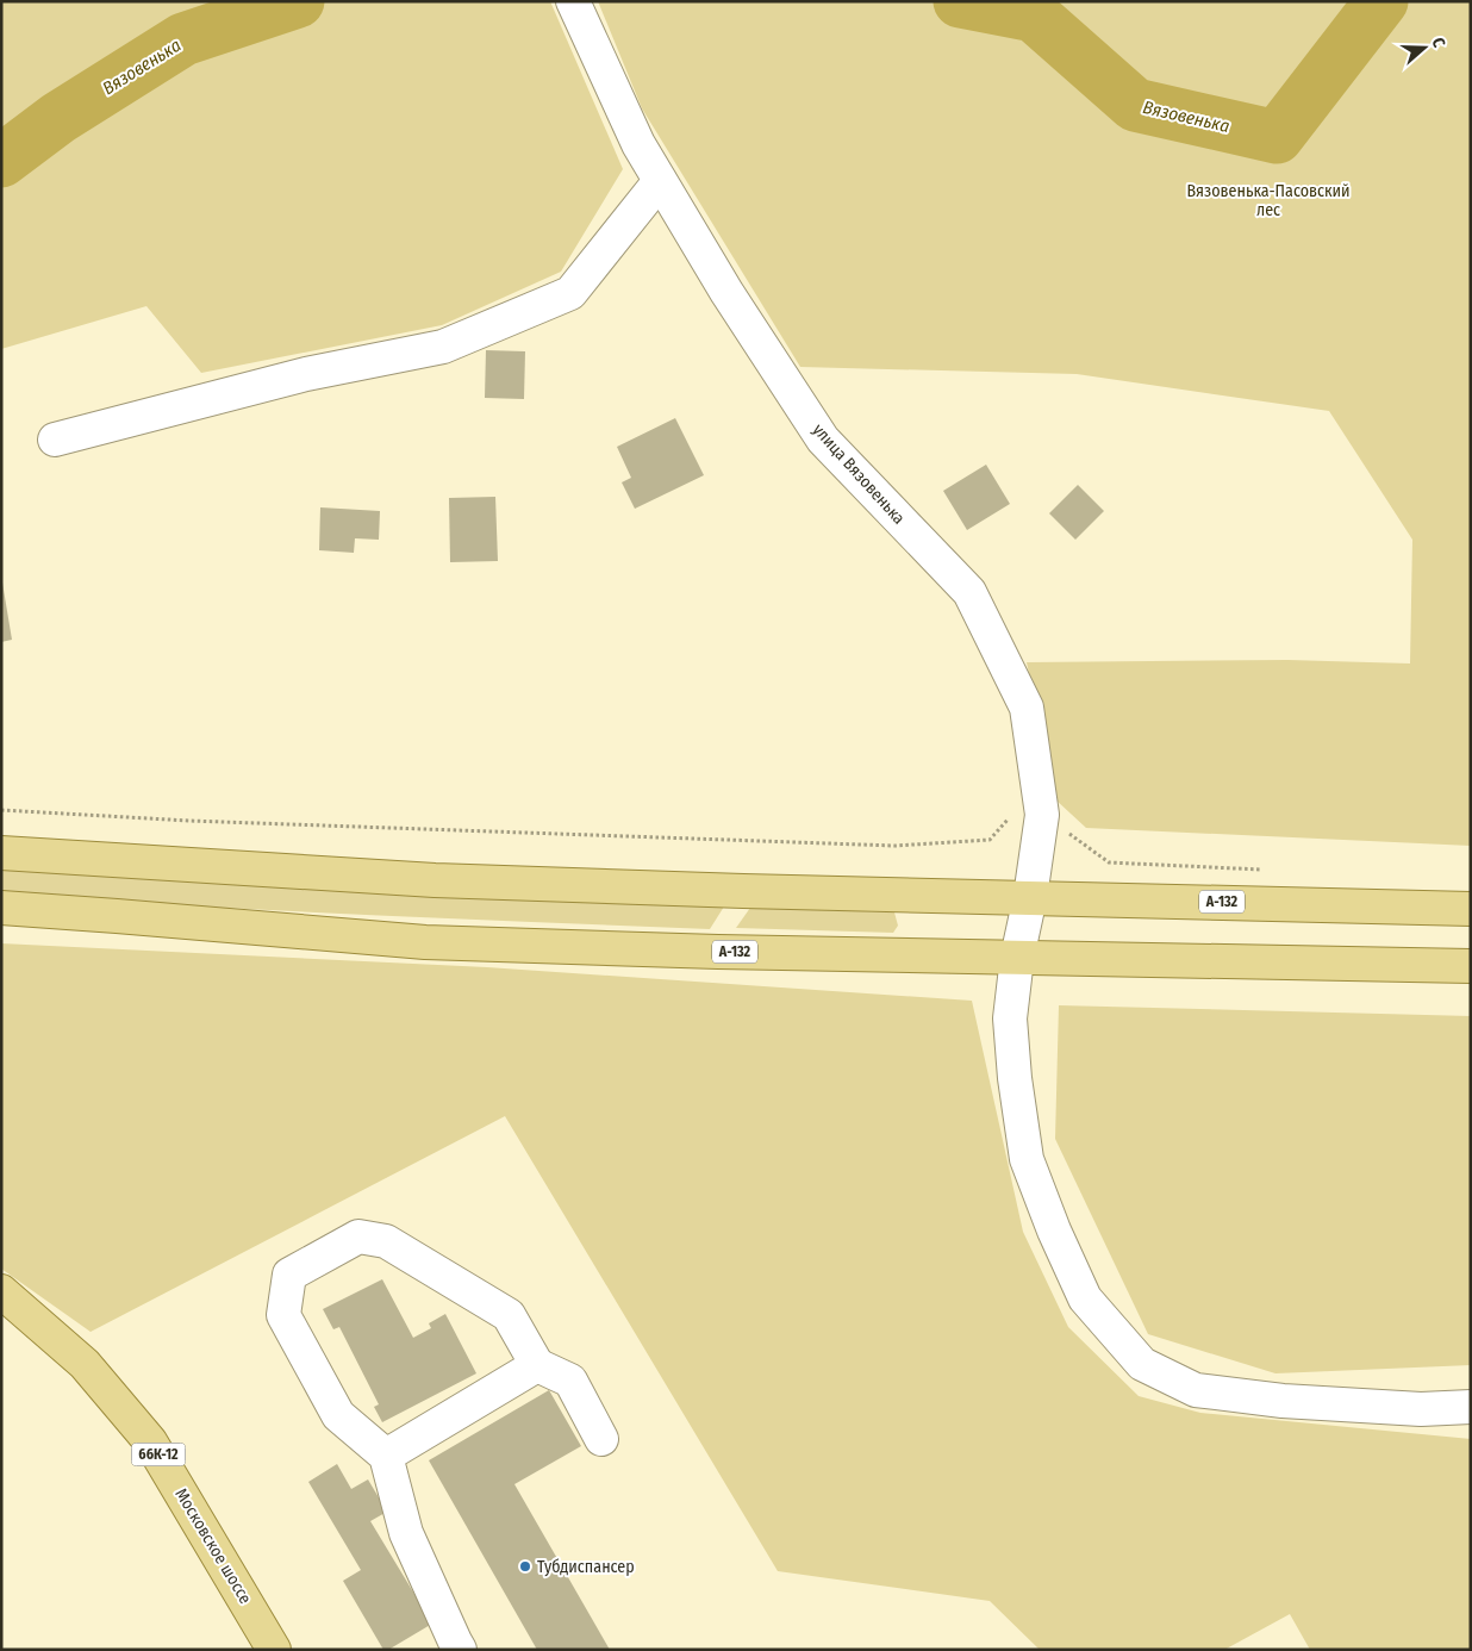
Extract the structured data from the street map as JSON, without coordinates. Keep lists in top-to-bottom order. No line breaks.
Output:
{"streets":{"main road":["А-132","66К-12","Московское шоссе"],"street":["улица Вязовенька"]},"crossings":[["улица Вязовенька","А-132"]],"water":["Вязовенька"],"parks":["Вязовенька-Пасовский лес"],"places":["Тубдиспансер"],"north":"right"}
